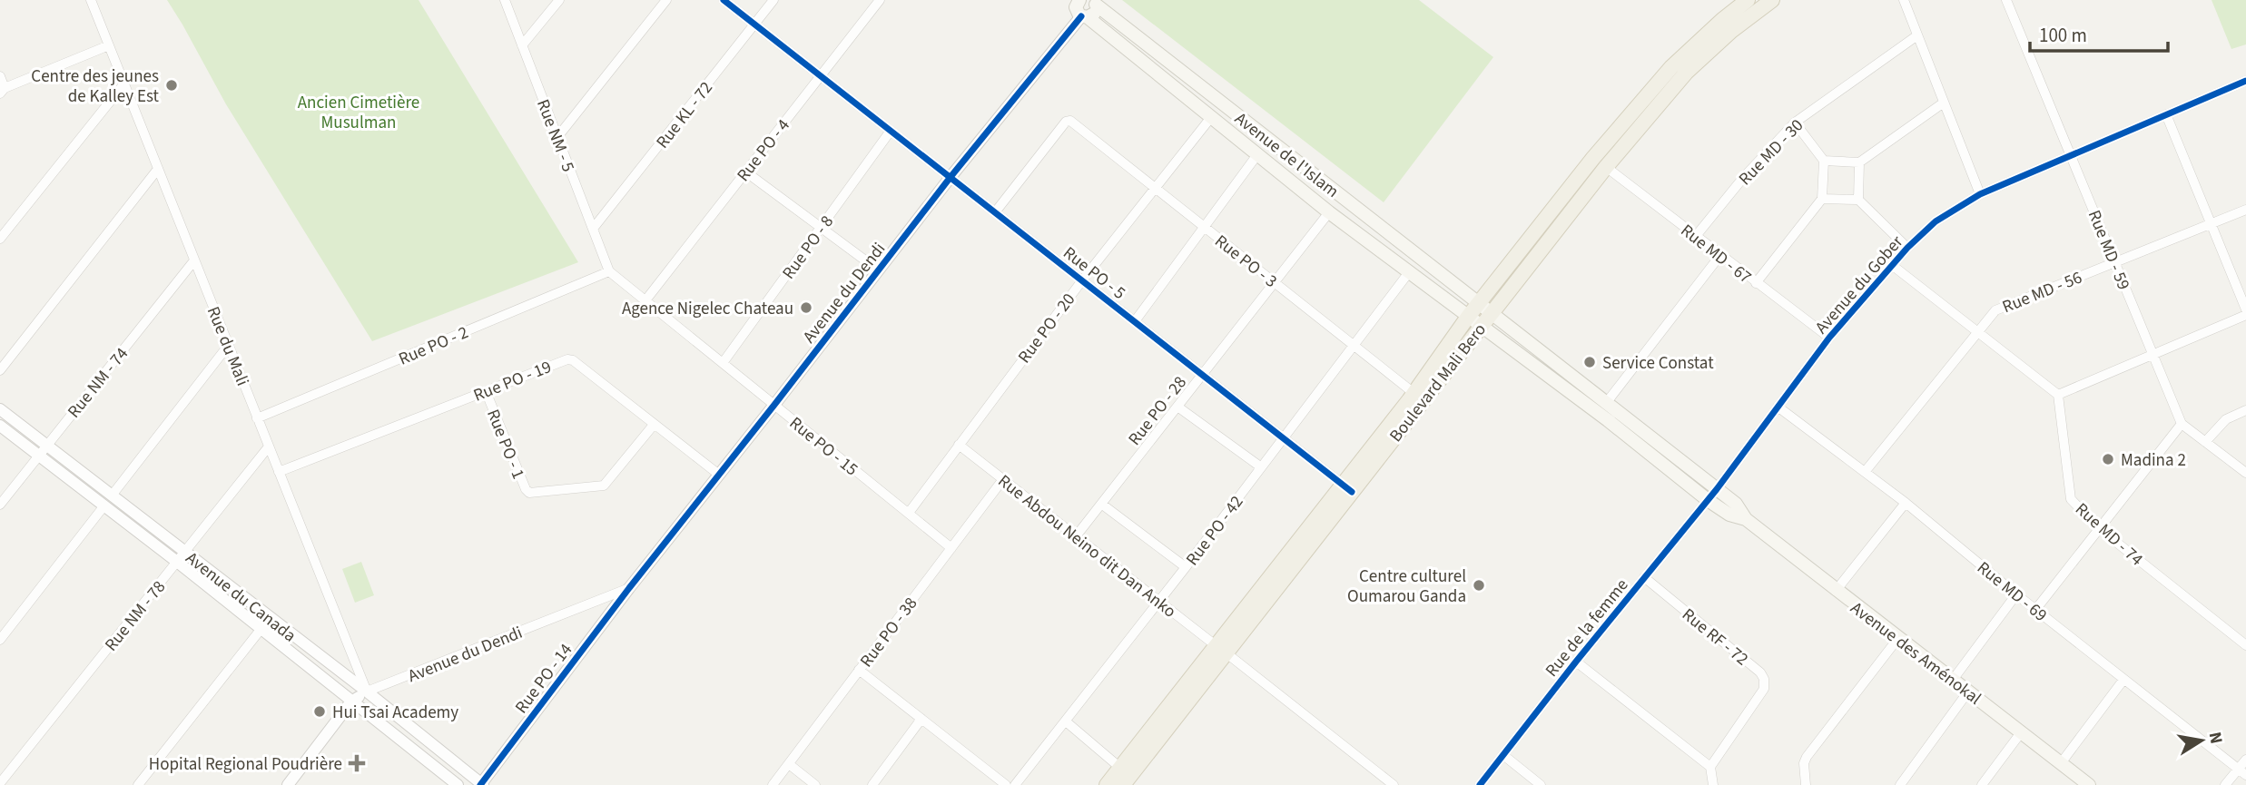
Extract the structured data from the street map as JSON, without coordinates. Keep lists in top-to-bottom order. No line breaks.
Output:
{"streets":{"main road":["Avenue de l'Islam","Boulevard Mali Bero","Avenue des Aménokal"],"street":["Rue KL - 72","Rue NM - 5","Rue PO - 4","Rue MD - 30","Rue PO - 8","Rue MD - 59","Rue MD - 67","Rue PO - 3","Rue PO - 5","Avenue du Gober","Rue MD - 56","Avenue du Dendi","Rue PO - 20","Rue PO - 2","Rue du Mali","Rue PO - 19","Rue NM - 74","Rue PO - 28","Rue PO - 1","Rue PO - 15","Rue PO - 42","Rue MD - 74","Rue Abdou Neino dit Dan Anko","Rue MD - 69","Avenue du Canada","Rue NM - 78","Rue de la femme","Rue PO - 38","Rue RF - 72","Rue PO - 14"]},"crossings":[["Rue KL - 72","Rue NM - 5"],["Rue KL - 72","Rue PO - 5"],["Rue NM - 5","Rue PO - 2"],["Rue NM - 5","Rue PO - 15"],["Rue PO - 4","Rue PO - 5"],["Rue PO - 4","Rue PO - 15"],["Rue MD - 30","Rue MD - 67"],["Avenue de l'Islam","Avenue du Dendi"],["Avenue de l'Islam","Rue PO - 20"],["Avenue de l'Islam","Boulevard Mali Bero"],["Avenue de l'Islam","Rue PO - 28"],["Avenue de l'Islam","Rue PO - 42"],["Avenue de l'Islam","Avenue des Aménokal"],["Rue PO - 8","Rue PO - 5"],["Rue PO - 8","Rue PO - 15"],["Rue MD - 59","Avenue du Gober"],["Rue MD - 59","Rue MD - 56"],["Rue MD - 67","Avenue du Gober"],["Rue MD - 67","Boulevard Mali Bero"],["Rue PO - 3","Rue PO - 5"],["Rue PO - 3","Rue PO - 20"],["Rue PO - 3","Boulevard Mali Bero"],["Rue PO - 3","Rue PO - 28"],["Rue PO - 3","Rue PO - 42"],["Rue PO - 5","Avenue du Dendi"],["Rue PO - 5","Rue PO - 20"],["Rue PO - 5","Boulevard Mali Bero"],["Rue PO - 5","Rue PO - 28"],["Rue PO - 5","Rue PO - 42"],["Avenue du Gober","Rue MD - 69"],["Avenue du Gober","Rue de la femme"],["Avenue du Gober","Avenue des Aménokal"],["Rue MD - 56","Rue MD - 69"],["Avenue du Dendi","Rue du Mali"],["Avenue du Dendi","Rue PO - 19"],["Avenue du Dendi","Rue PO - 15"],["Avenue du Dendi","Avenue du Canada"],["Avenue du Dendi","Rue PO - 14"],["Rue PO - 20","Rue PO - 15"],["Rue PO - 20","Rue Abdou Neino dit Dan Anko"],["Rue PO - 2","Rue du Mali"],["Rue PO - 2","Rue PO - 15"],["Rue du Mali","Rue PO - 19"],["Rue du Mali","Rue NM - 74"],["Rue du Mali","Avenue du Canada"],["Rue du Mali","Rue NM - 78"],["Rue PO - 19","Rue PO - 1"],["Rue NM - 74","Avenue du Canada"],["Boulevard Mali Bero","Rue Abdou Neino dit Dan Anko"],["Boulevard Mali Bero","Avenue des Aménokal"],["Rue PO - 28","Rue Abdou Neino dit Dan Anko"],["Rue PO - 15","Rue PO - 38"],["Rue PO - 42","Rue Abdou Neino dit Dan Anko"],["Rue Abdou Neino dit Dan Anko","Rue PO - 38"],["Avenue du Canada","Rue NM - 78"],["Avenue du Canada","Rue PO - 14"],["Rue de la femme","Rue RF - 72"],["Rue de la femme","Avenue des Aménokal"]],"parks":["Ancien Cimetière Musulman"],"places":{"other":["Centre des jeunes de Kalley Est","Agence Nigelec Chateau","Service Constat","Madina 2","Centre culturel Oumarou Ganda","Hui Tsai Academy"],"health":["Hopital Regional Poudrière"]},"scale_bar":"100 m","north":"right"}
